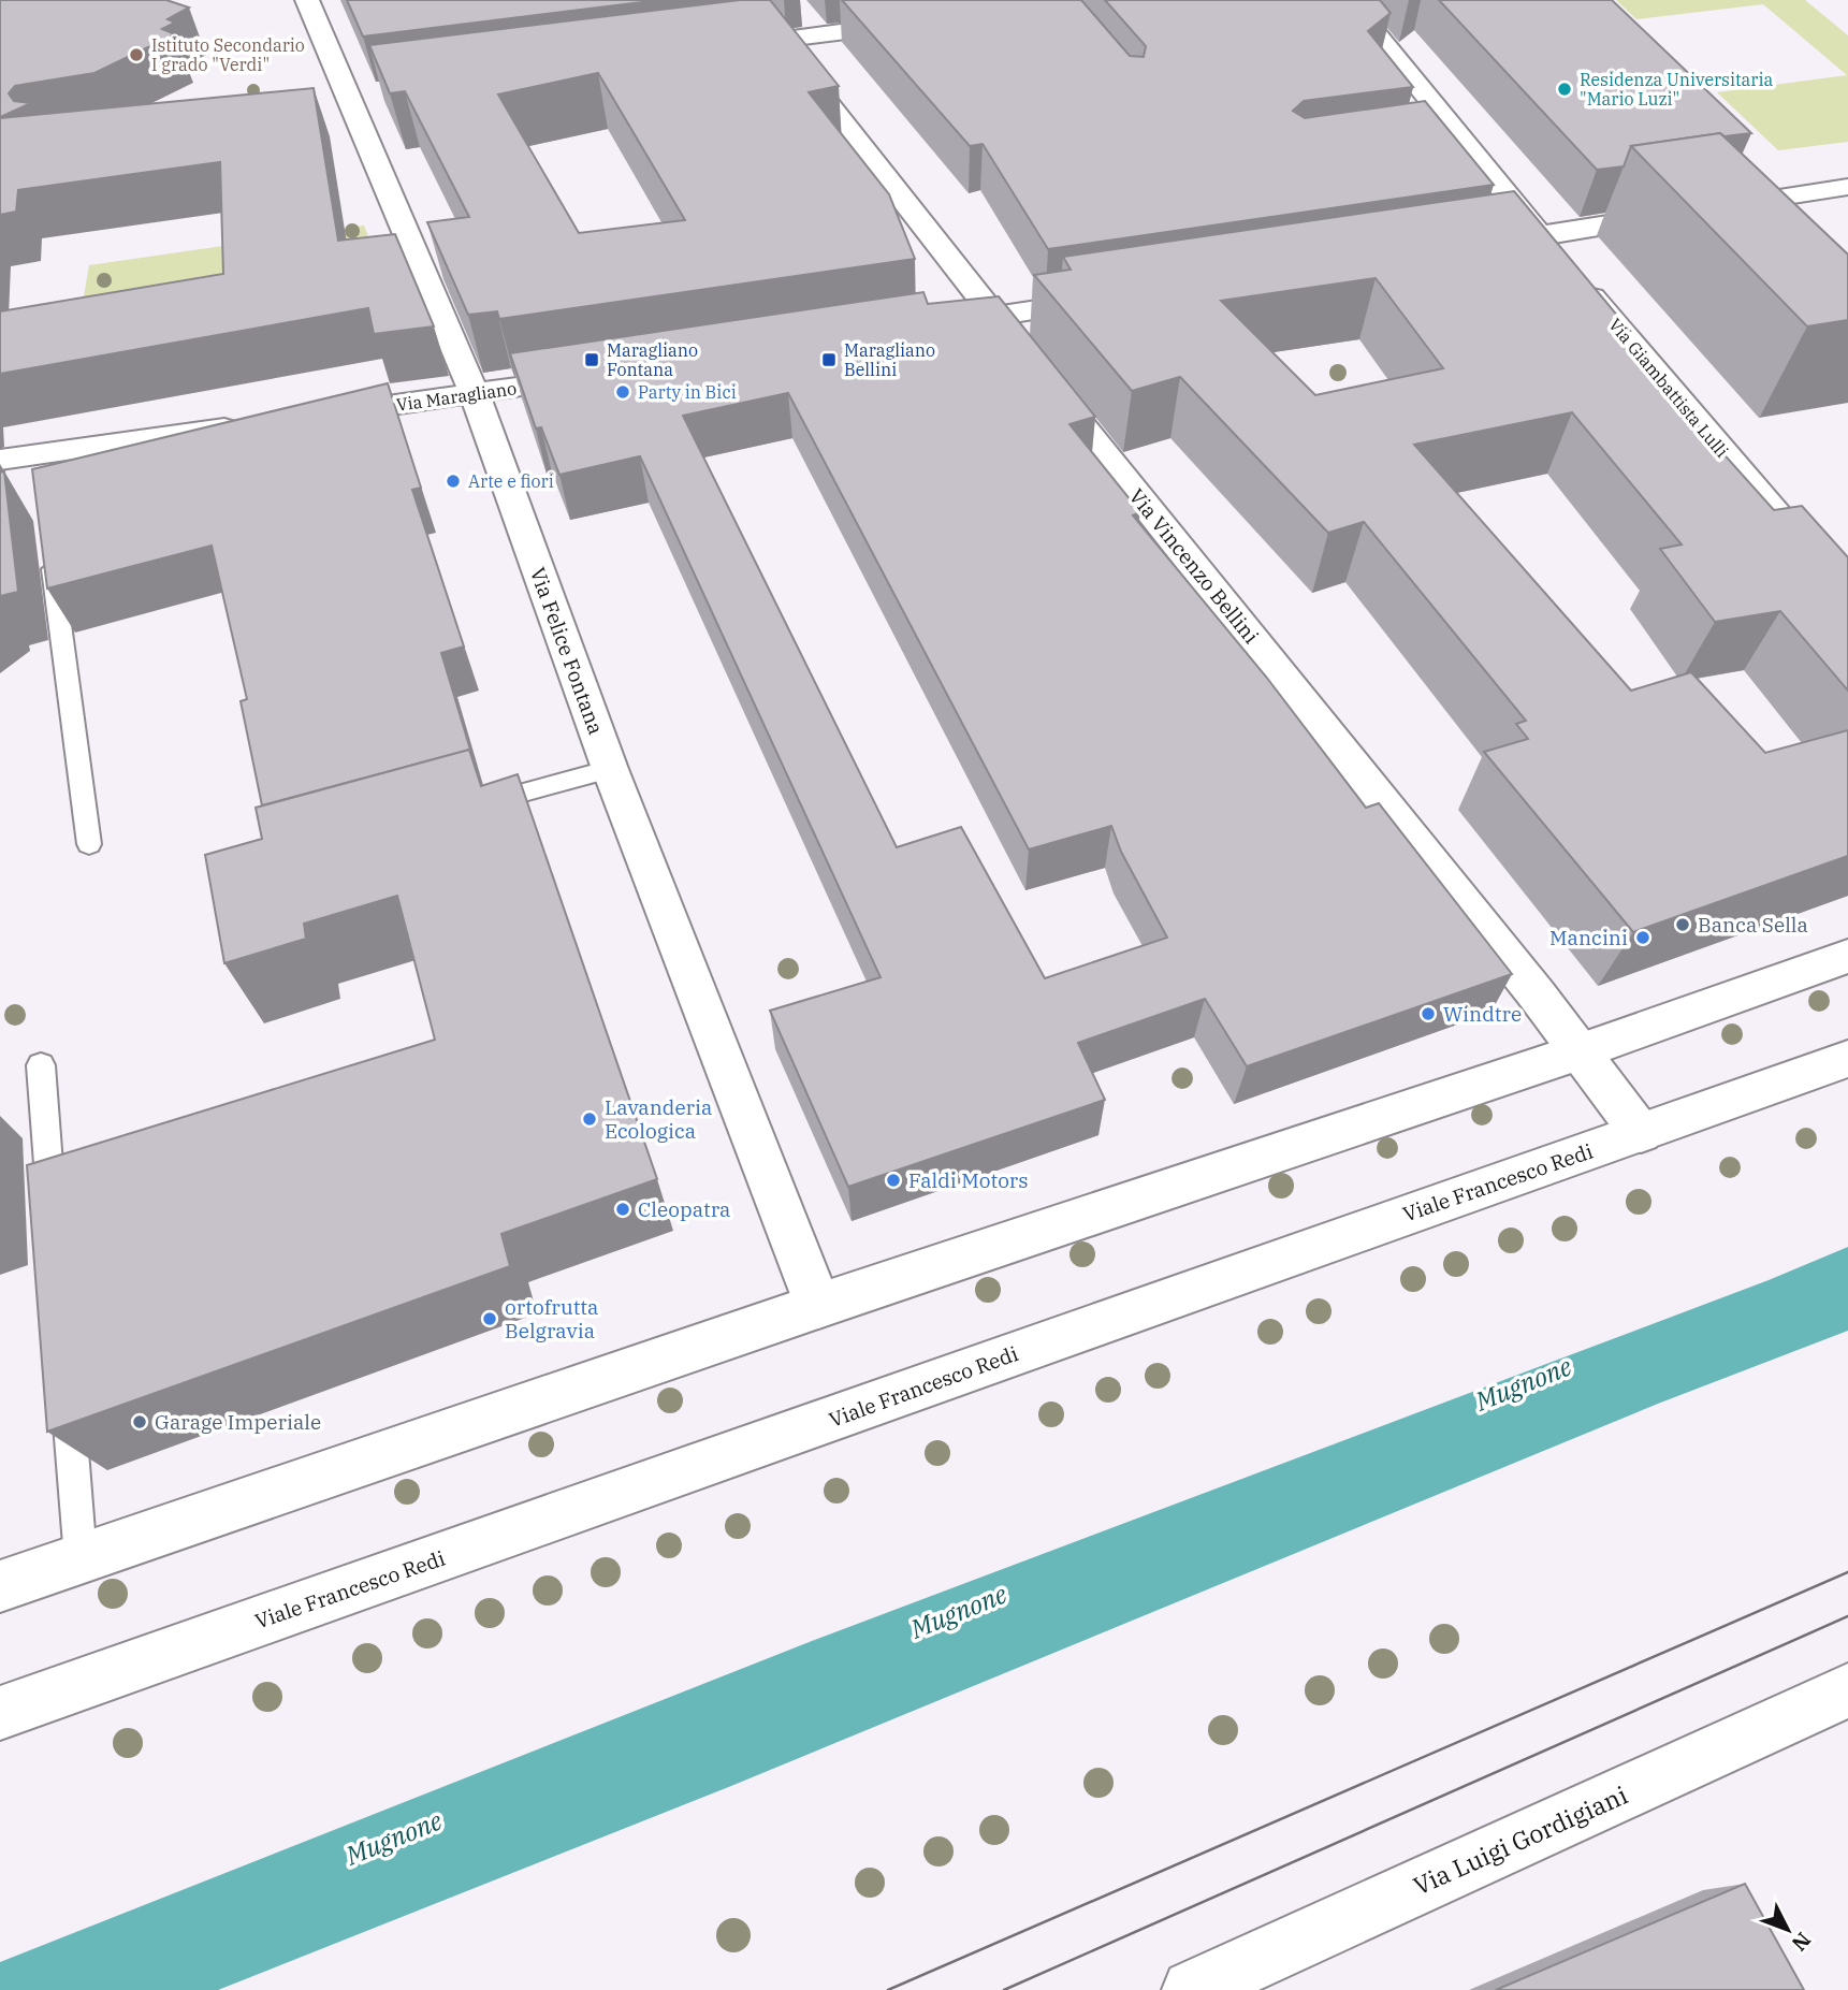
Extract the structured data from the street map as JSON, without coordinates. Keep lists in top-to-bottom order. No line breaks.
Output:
{"streets":{"street":["Via Giambattista Lulli","Via Maragliano","Via Vincenzo Bellini","Via Felice Fontana","Viale Francesco Redi","Via Luigi Gordigiani"]},"crossings":[["Via Maragliano","Via Felice Fontana"],["Via Vincenzo Bellini","Viale Francesco Redi"]],"water":["Mugnone"],"places":{"other":["Istituto Secondario I grado \"Verdi\"","Residenza Universitaria \"Mario Luzi\"","Party in Bici","Arte e fiori","Banca Sella","Mancini","Windtre","Lavanderia Ecologica","Faldi Motors","Cleopatra","ortofrutta Belgravia","Garage Imperiale"],"transit":["Maragliano Fontana","Maragliano Bellini"]},"north":"bottom right"}
